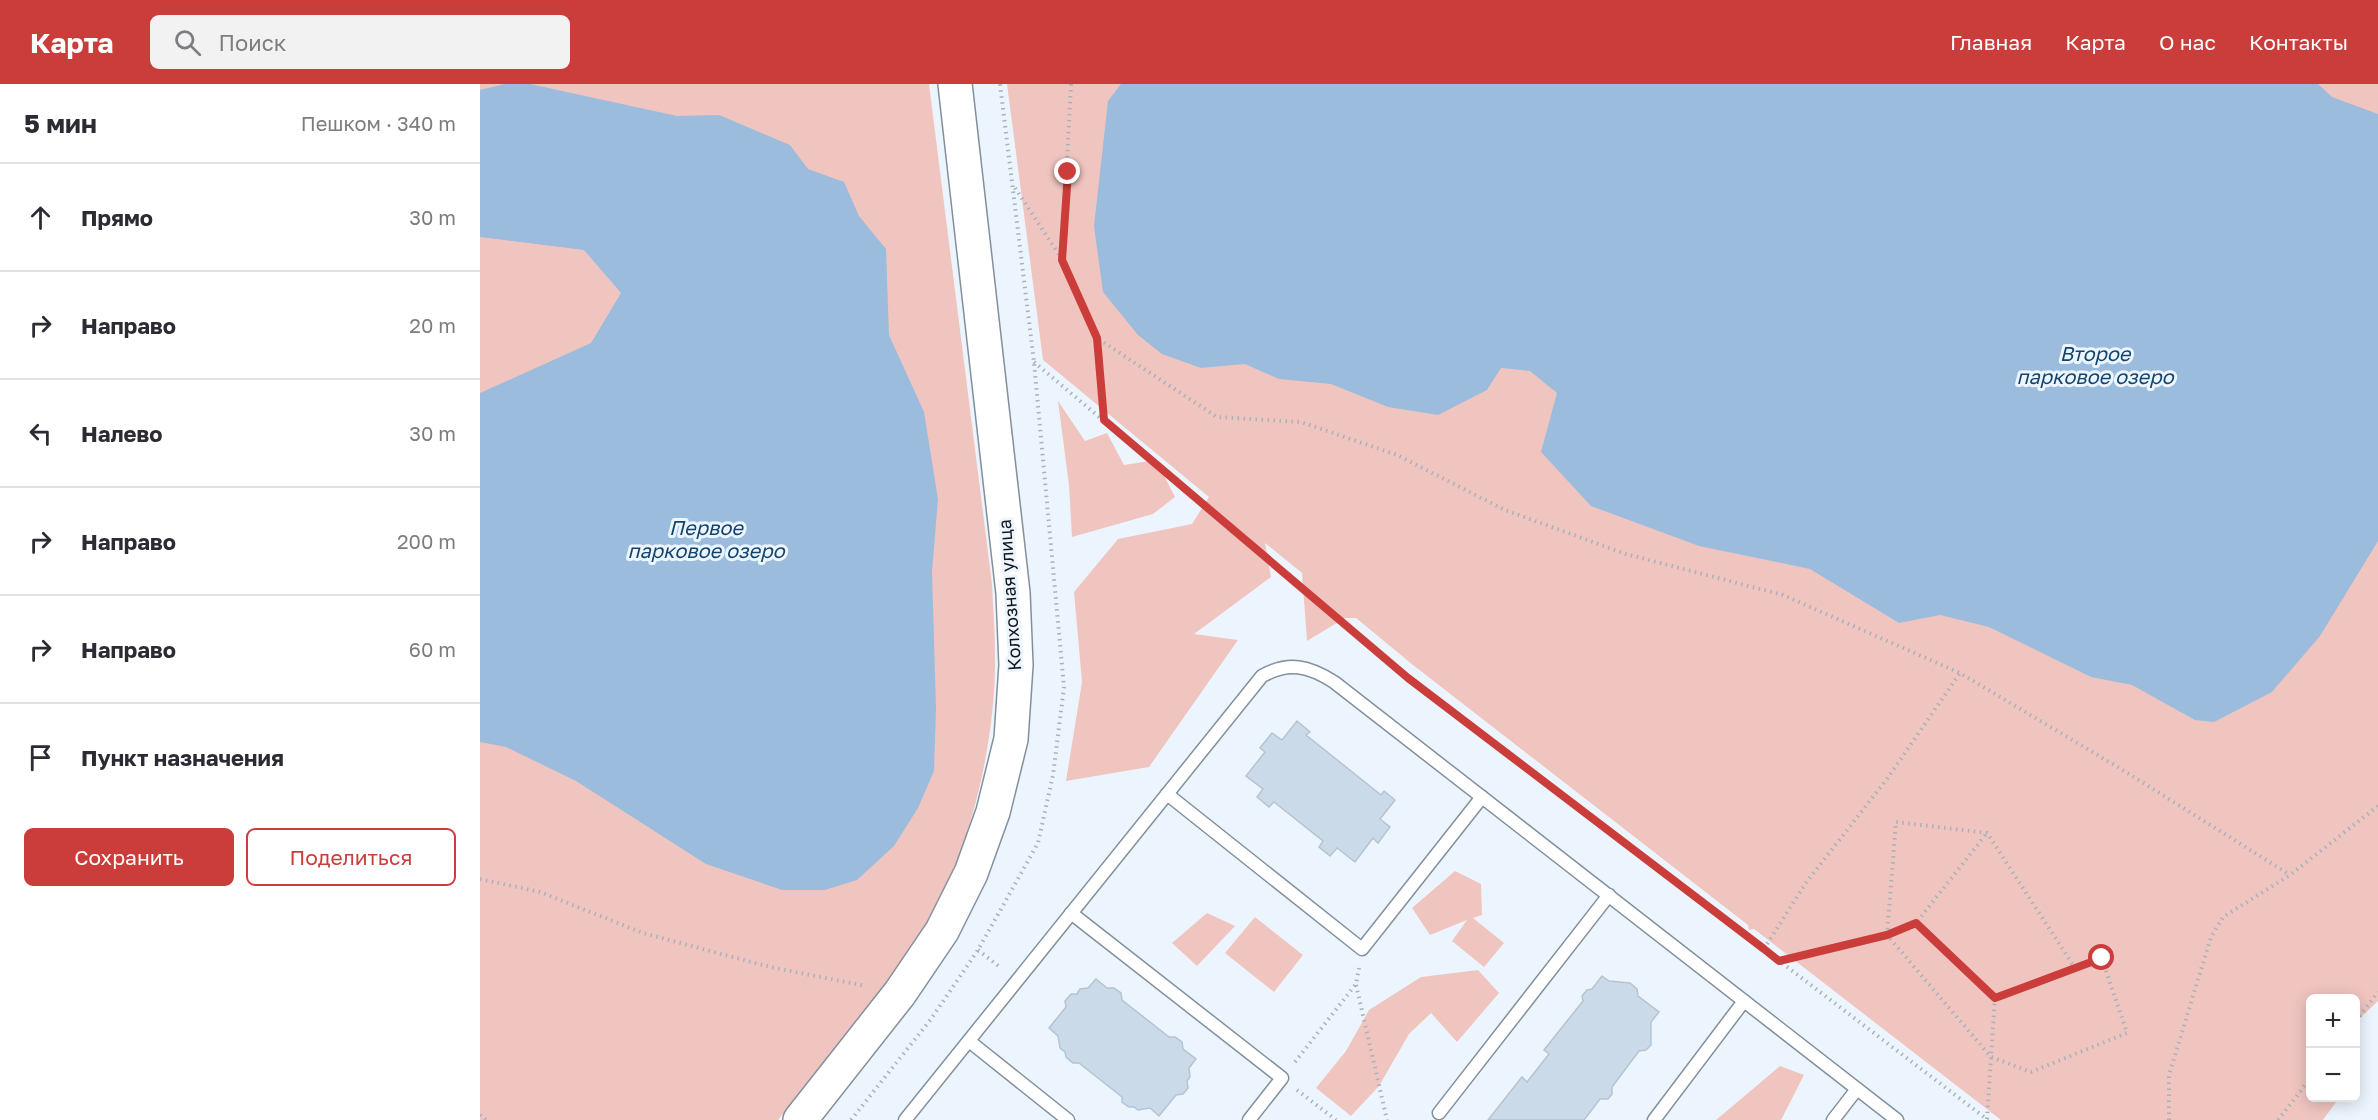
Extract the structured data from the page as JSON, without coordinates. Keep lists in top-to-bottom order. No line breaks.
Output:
{"streets":{"main road":["Колхозная улица"]},"water":["Второе парковое озеро","Первое парковое озеро"],"page":{"header":"Карта","search":"Поиск","nav":["Главная","Карта","О нас","Контакты"],"heading":["5 мин","Пешком · 340 m"],"list":[["Прямо","30 m"],["Направо","20 m"],["Налево","30 m"],["Направо","200 m"],["Направо","60 m"],"Пункт назначения"],"buttons":["Сохранить","Поделиться"],"map_buttons":["+","−"]}}
